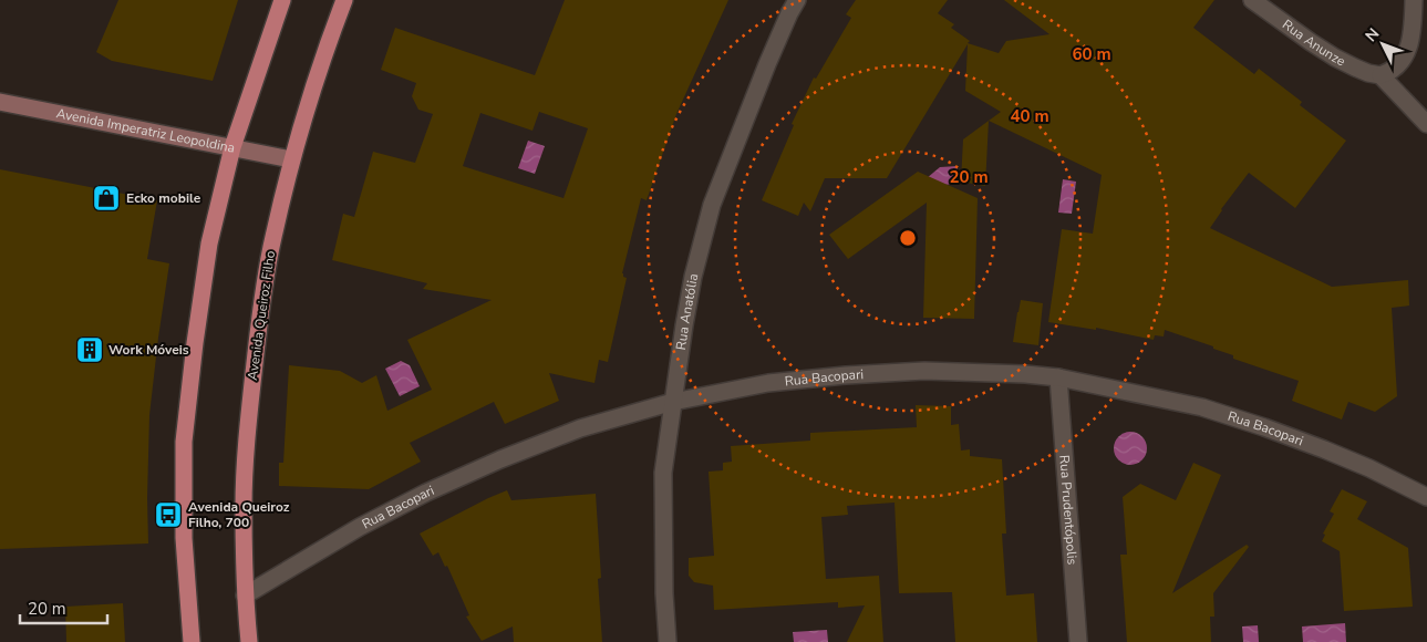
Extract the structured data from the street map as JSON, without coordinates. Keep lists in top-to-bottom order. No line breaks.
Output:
{"streets":{"main road":["Avenida Imperatriz Leopoldina","Avenida Queiroz Filho"],"street":["Rua Anunze","Rua Anatólia","Rua Bacopari","Rua Prudentópolis"]},"crossings":[["Avenida Imperatriz Leopoldina","Avenida Queiroz Filho"],["Rua Anatólia","Rua Bacopari"],["Avenida Queiroz Filho","Rua Bacopari"],["Rua Bacopari","Rua Prudentópolis"]],"places":{"shop":["Ecko mobile"],"building":["Work Móveis"],"bus stop":["Avenida Queiroz Filho, 700"]},"scale_bar":"20 m","north":"top left","rings":["60 m","40 m","20 m"]}
